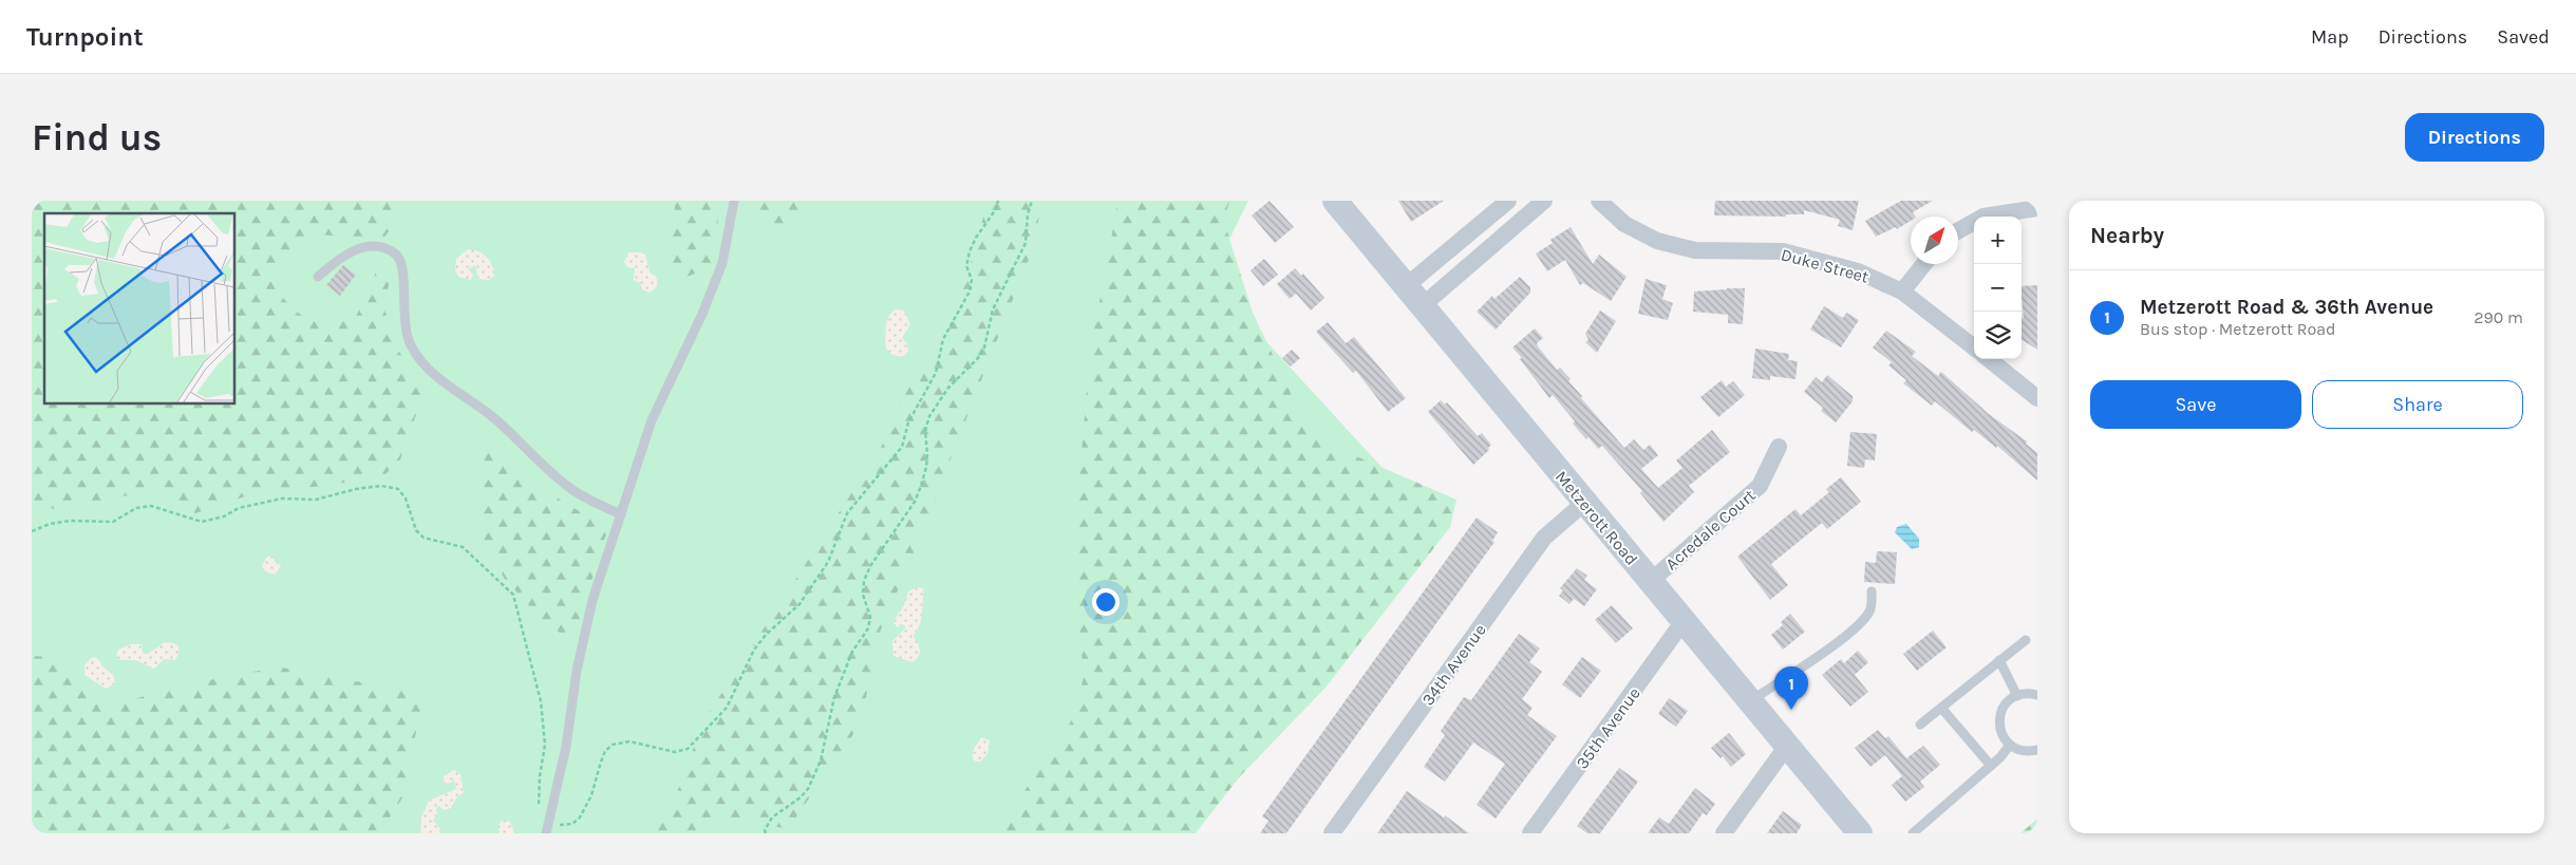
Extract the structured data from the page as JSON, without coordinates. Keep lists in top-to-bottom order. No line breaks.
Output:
{"streets":{"street":["Duke Street","Metzerott Road","Acredale Court","34th Avenue","35th Avenue"]},"crossings":[["Metzerott Road","Acredale Court"],["Metzerott Road","34th Avenue"],["Metzerott Road","35th Avenue"]],"north":"top right","page":{"header":"Turnpoint","nav":["Map","Directions","Saved"],"buttons":["Directions",["Save","Share"]],"title":"Find us","heading":"Nearby","map_buttons":["+","−"],"list":[{"mark":"1","name":"Metzerott Road & 36th Avenue","note":"Bus stop · Metzerott Road","value":"290 m"}],"pins":"1"}}
